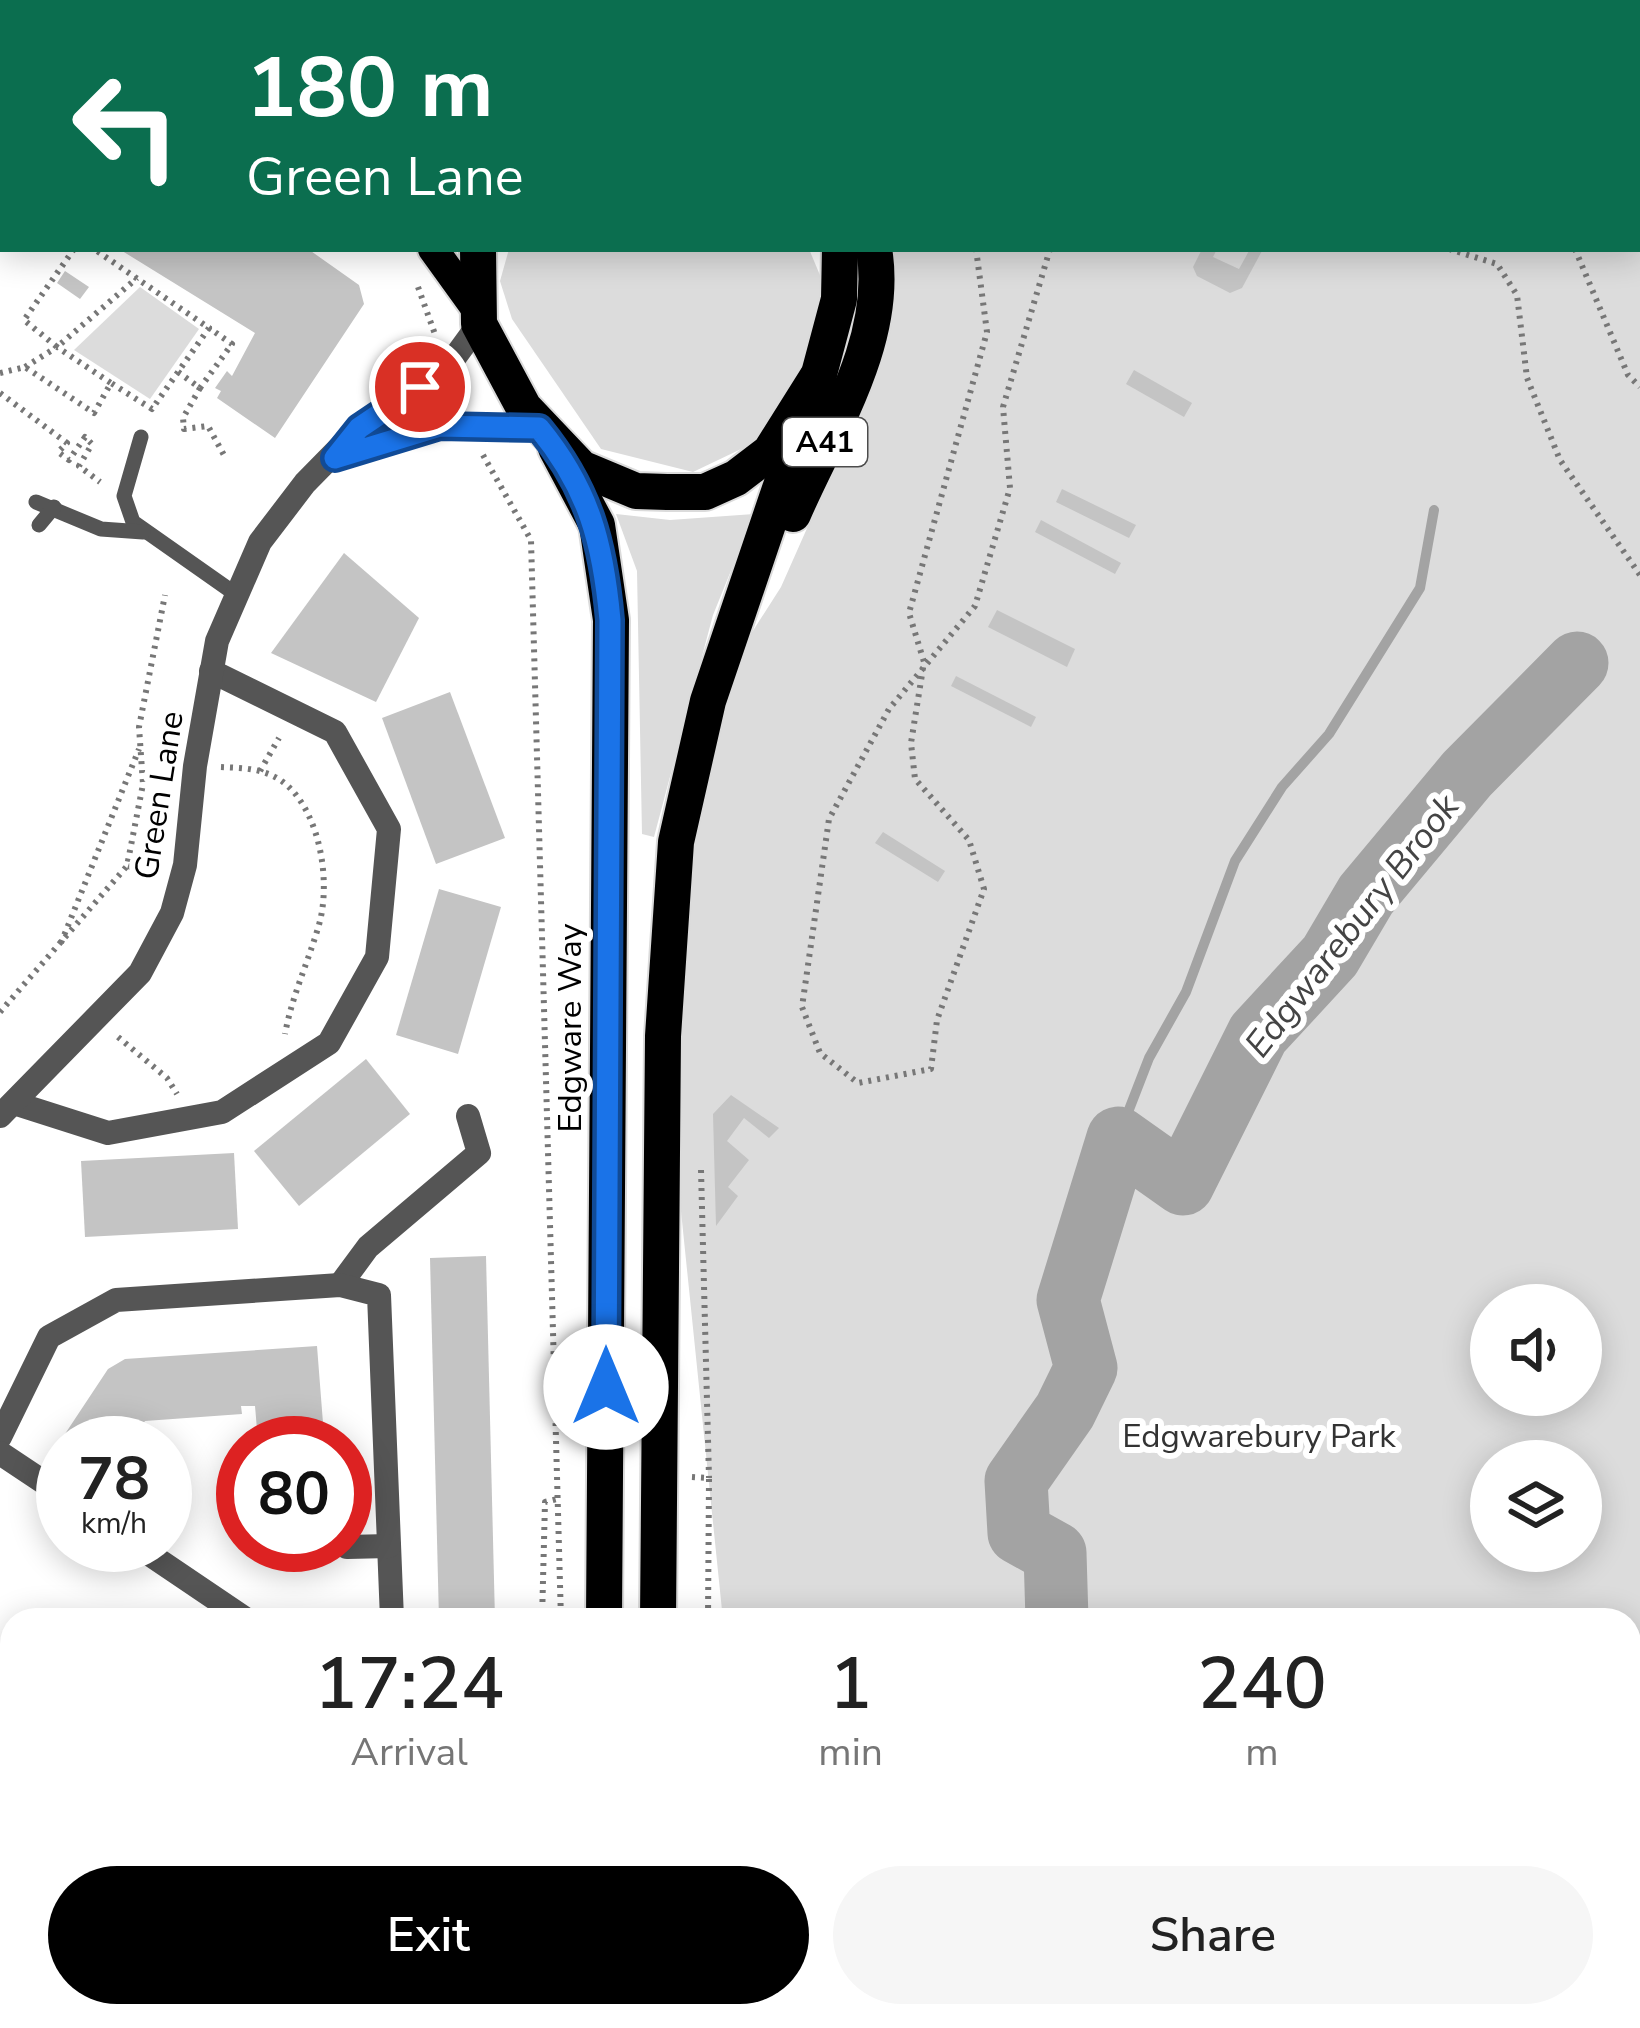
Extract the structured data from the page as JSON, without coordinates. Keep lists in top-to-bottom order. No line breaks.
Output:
{"streets":{"highway":["A41","Edgware Way"],"street":["Green Lane"]},"crossings":[["Green Lane","Edgware Way"]],"water":["Edgwarebury Brook"],"parks":["Edgwarebury Park"],"page":{"turn":["180 m","Green Lane"],"speed":"78 km/h","limit":"80","eta":["17:24","Arrival","1","min","240","m"],"buttons":["Exit","Share"]}}
